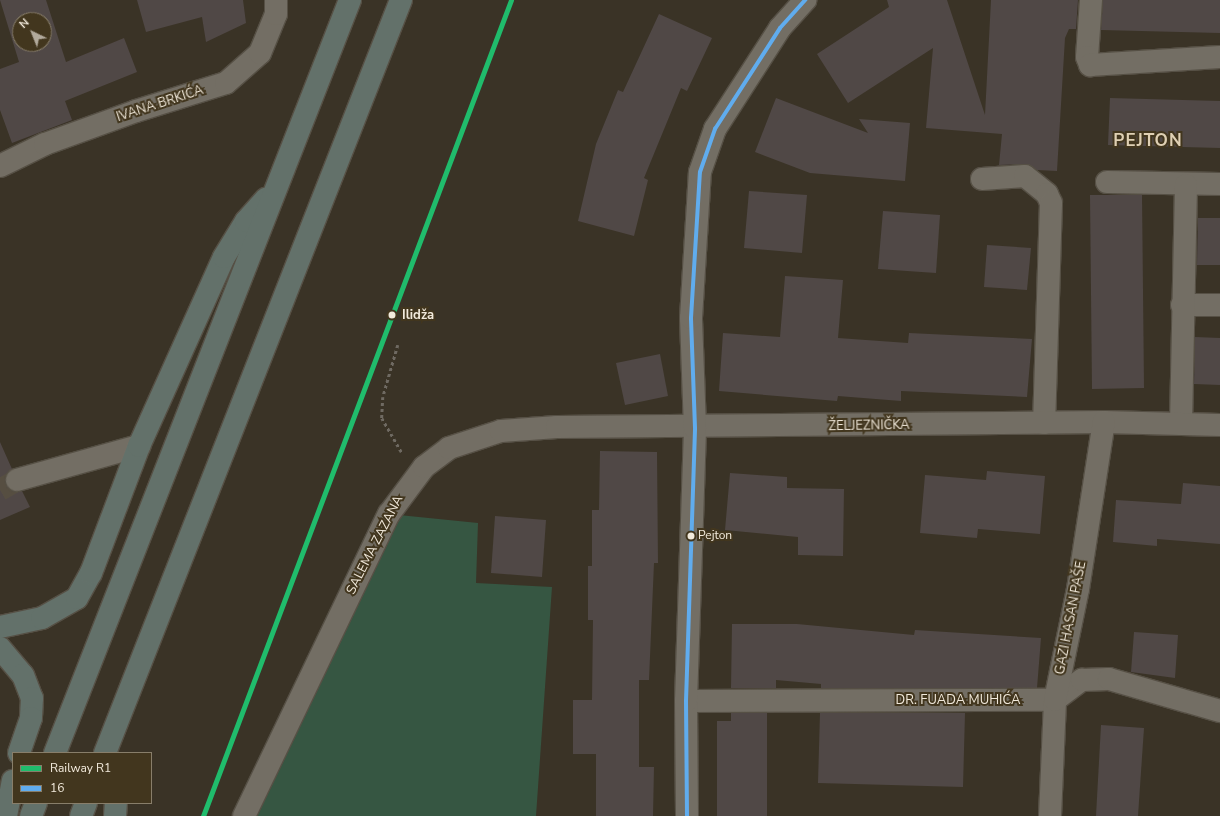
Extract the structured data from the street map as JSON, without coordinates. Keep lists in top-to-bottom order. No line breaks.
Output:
{"streets":{"street":["IVANA BRKIĆA","ŽELJEZNIČKA","SALEMA ZAZANA","GAZI HASAN PAŠE","DR. FUADA MUHIĆA"]},"crossings":[["ŽELJEZNIČKA","SALEMA ZAZANA"],["ŽELJEZNIČKA","GAZI HASAN PAŠE"],["GAZI HASAN PAŠE","DR. FUADA MUHIĆA"]],"districts":["PEJTON"],"places":["Ilidža","Pejton"],"lines":["rail line R1","transit line 16"],"legend":["Railway R1","16"],"north":"top left"}
